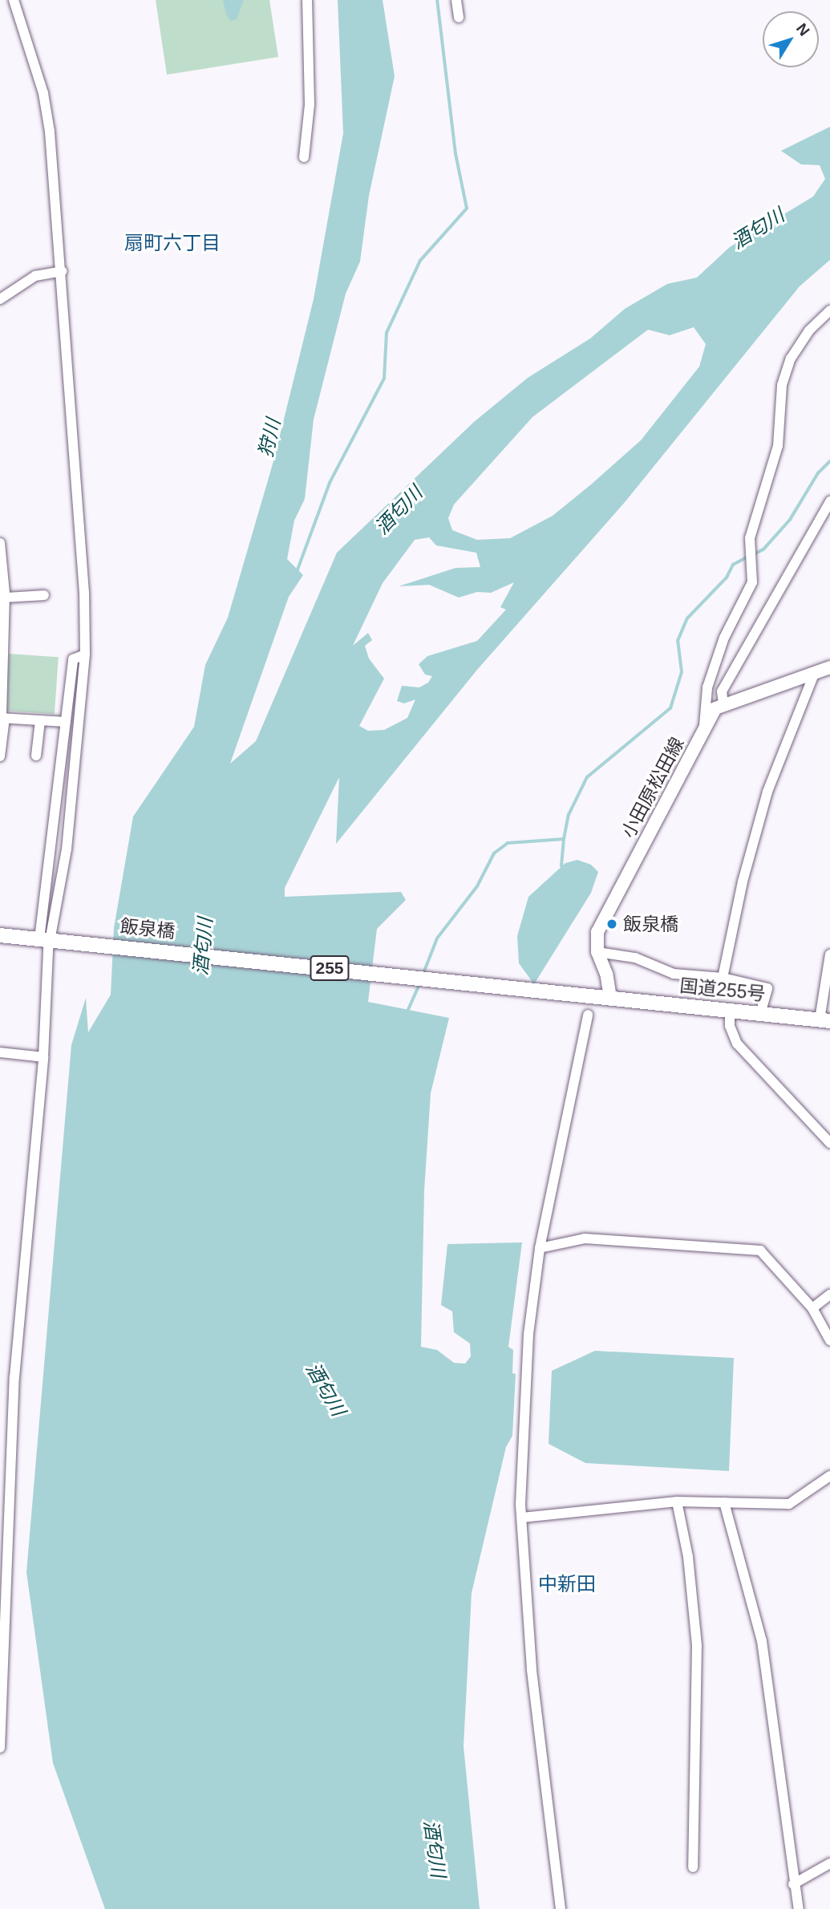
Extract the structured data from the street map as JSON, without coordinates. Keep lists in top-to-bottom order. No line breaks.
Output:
{"streets":{"highway":["飯泉橋","255","国道255号"],"main road":["小田原松田線"]},"crossings":[["小田原松田線","飯泉橋"],["小田原松田線","国道255号"],["飯泉橋","255"],["飯泉橋","国道255号"]],"districts":["扇町六丁目","中新田"],"water":["酒匂川","狩川"],"places":["飯泉橋"],"north":"top right"}
